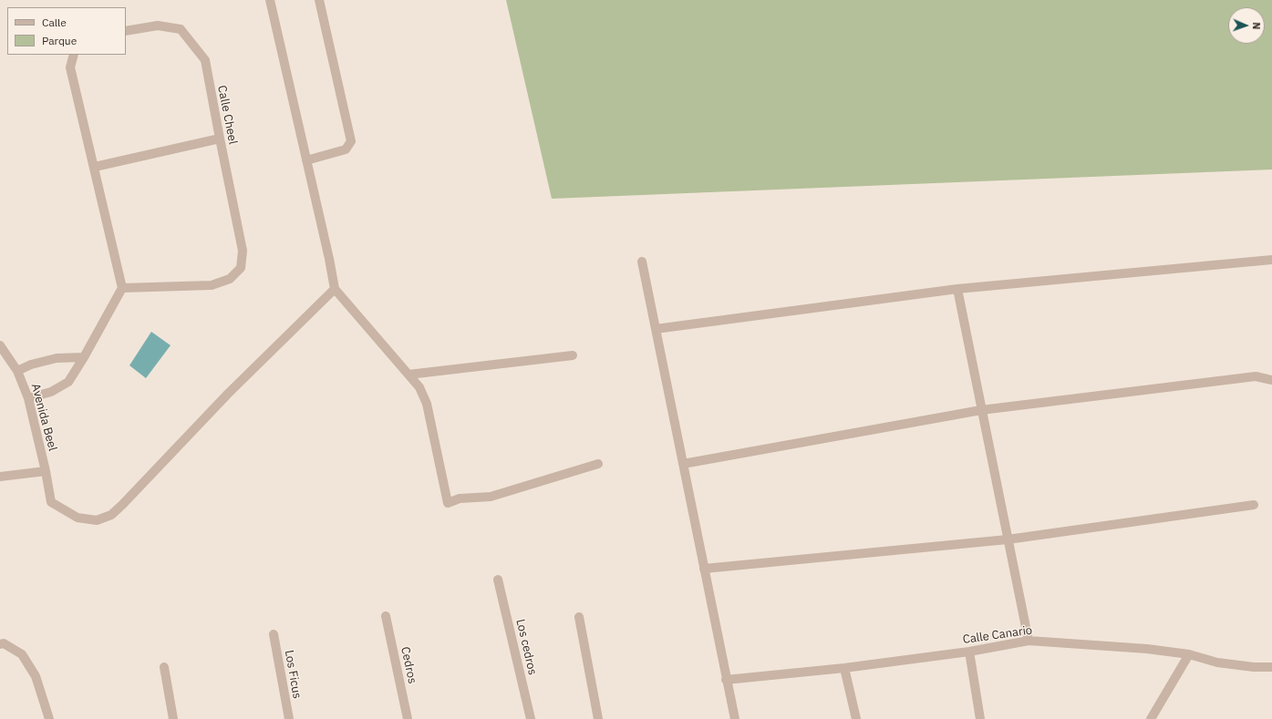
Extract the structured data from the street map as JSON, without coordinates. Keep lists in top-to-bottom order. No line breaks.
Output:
{"streets":{"street":["Calle Cheel","Avenida Beel","Calle Canario","Los cedros","Cedros","Los Ficus"]},"legend":["Calle","Parque"],"north":"right"}
